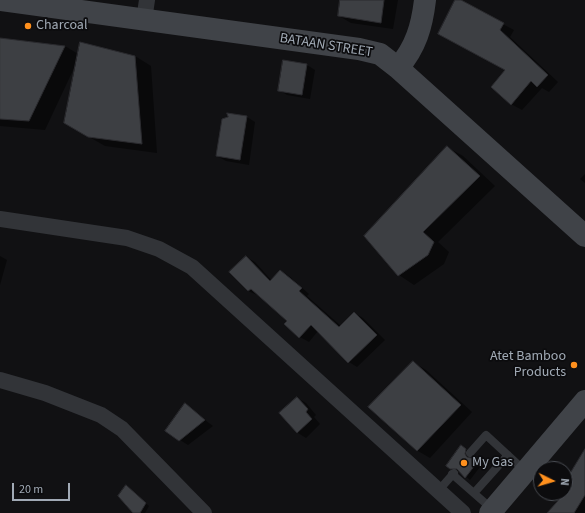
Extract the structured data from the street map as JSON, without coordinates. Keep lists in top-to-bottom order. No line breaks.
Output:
{"streets":{"street":["BATAAN STREET"]},"places":["Charcoal","Atet Bamboo Products","My Gas"],"scale_bar":"20 m","north":"right"}
